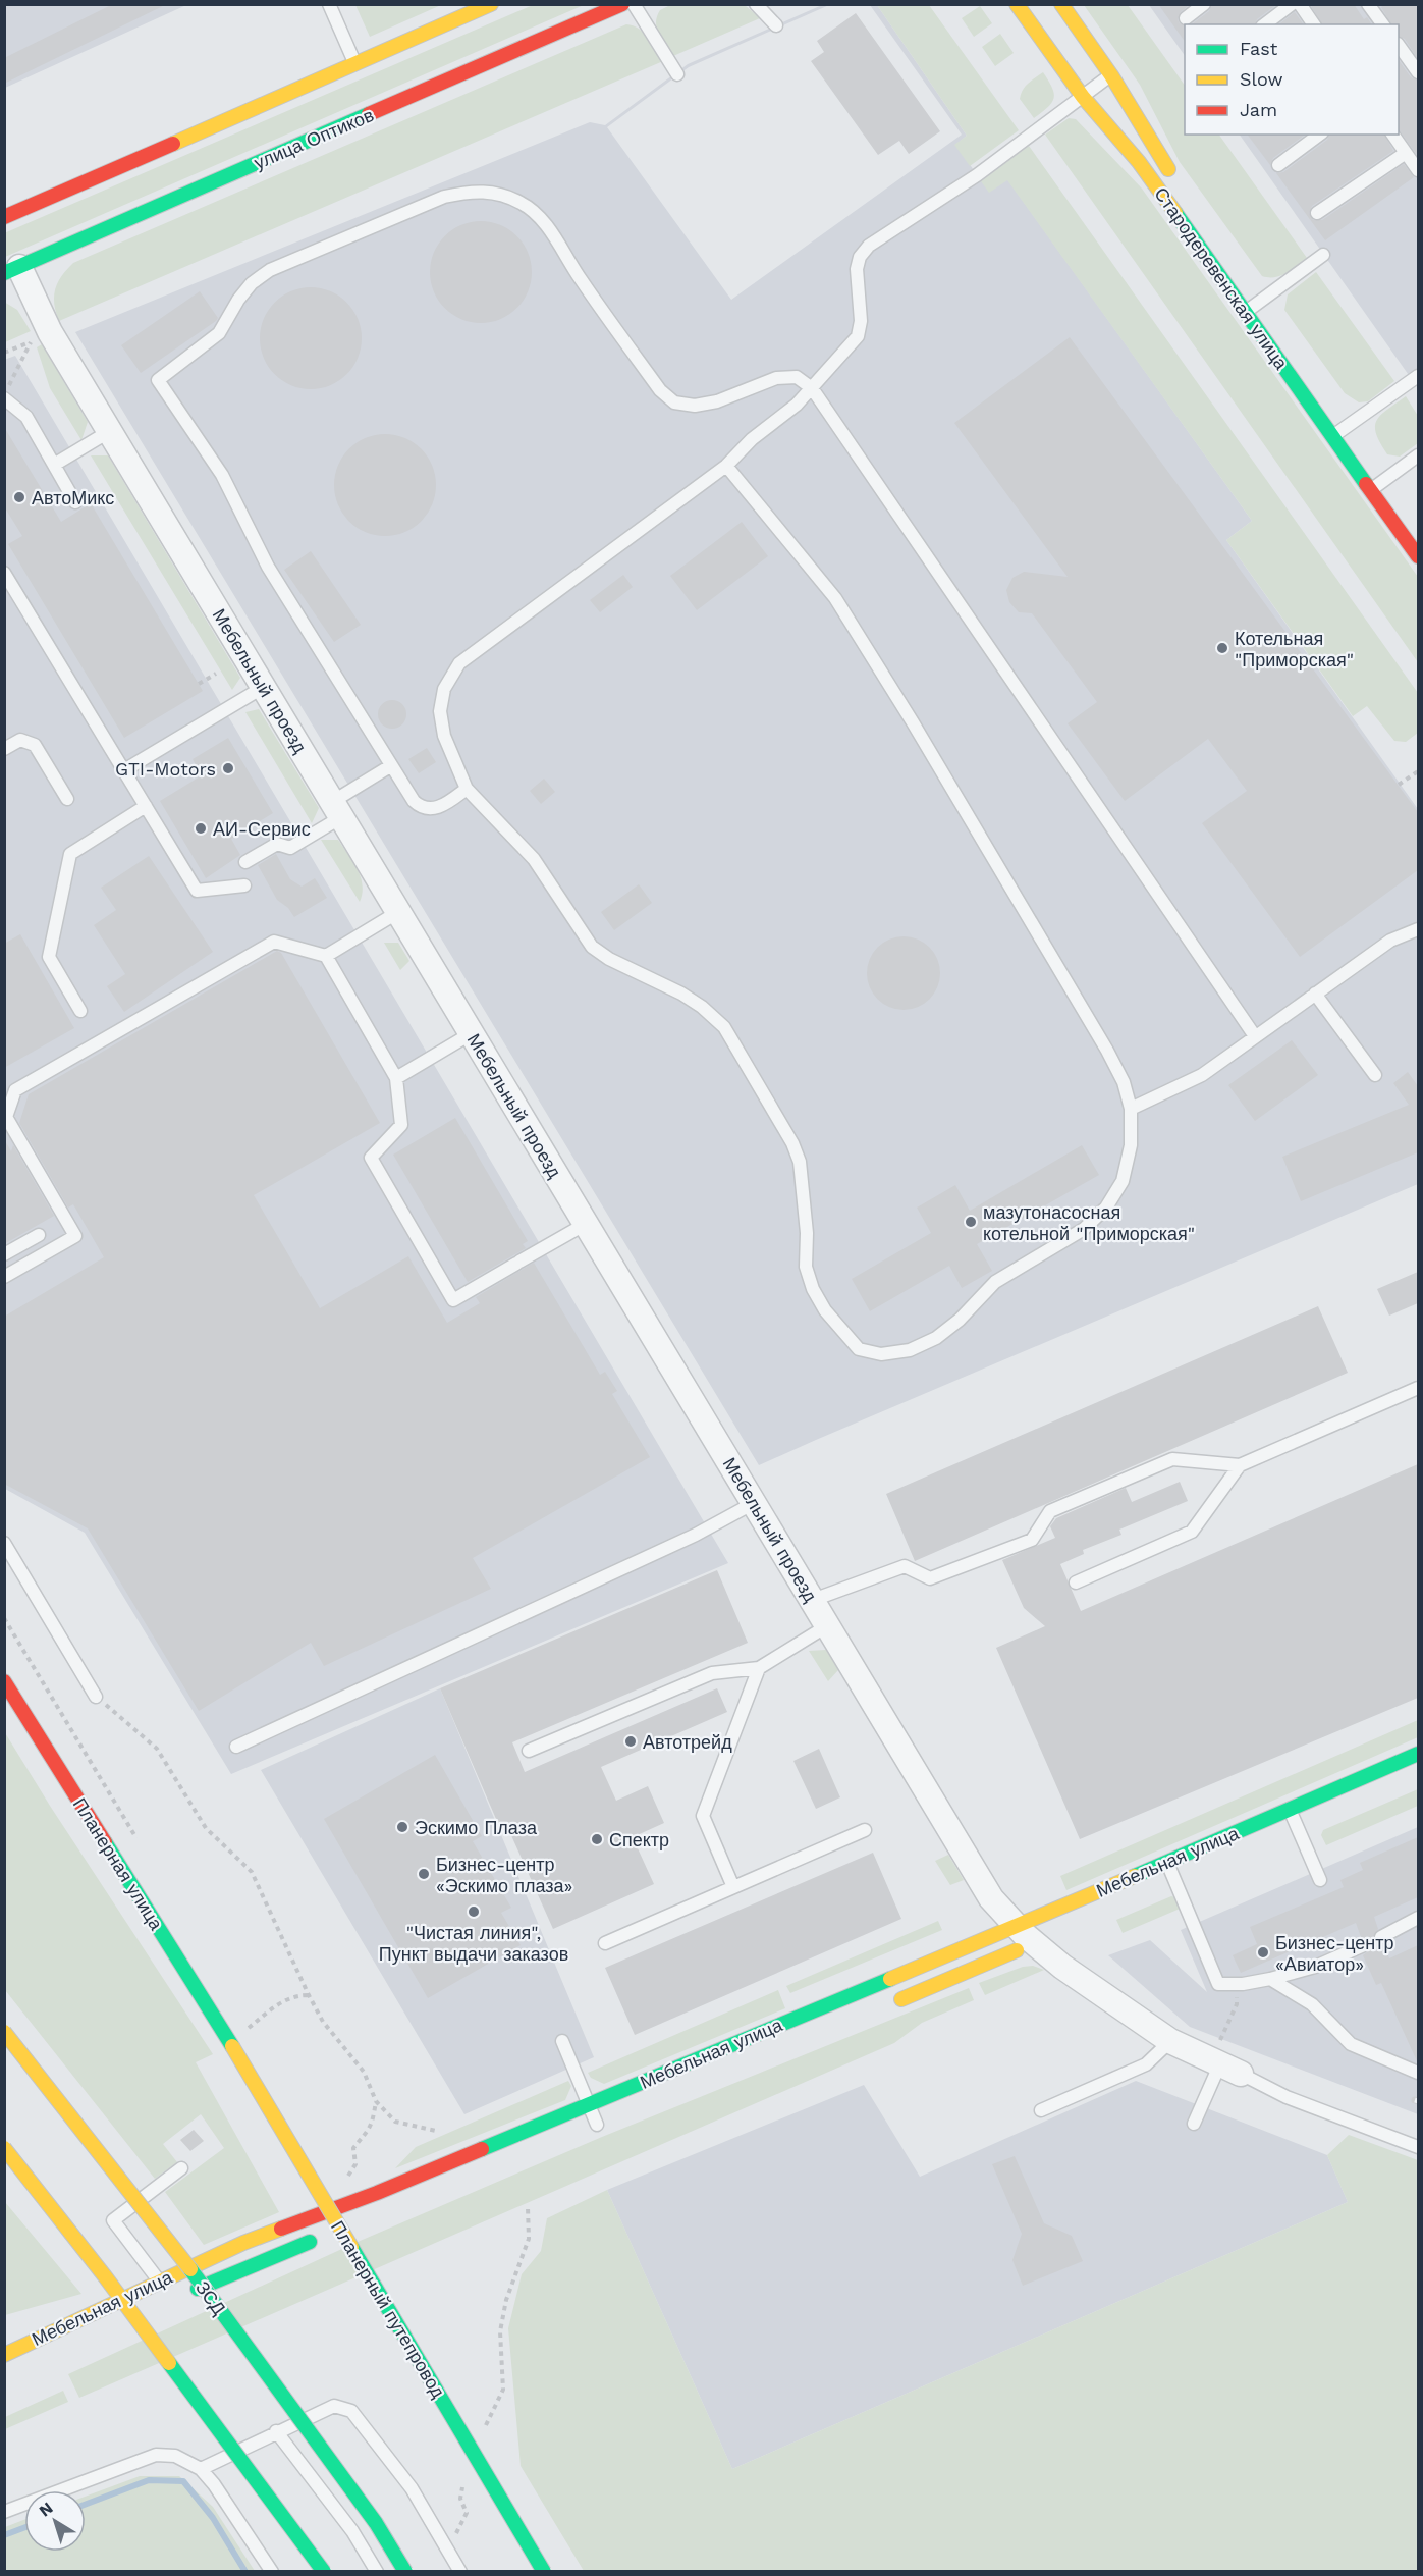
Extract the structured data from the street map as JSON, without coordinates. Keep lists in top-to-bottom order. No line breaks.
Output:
{"streets":{"main road":["улица Оптиков","Стародеревенская улица","Мебельная улица","Планерная улица","ЗСД","Планерный путепровод"],"street":["Мебельный проезд"]},"crossings":[["улица Оптиков","Мебельный проезд"],["Мебельный проезд","Мебельная улица"],["Планерная улица","Планерный путепровод"]],"places":["АвтоМикс","Котельная \"Приморская\"","GTI-Motors","АИ-Сервис","мазутонасосная котельной \"Приморская\"","Автотрейд","Эскимо Плаза","Спектр","Бизнес-центр «Эскимо плаза»","\"Чистая линия\", Пункт выдачи заказов","Бизнес-центр «Авиатор»"],"legend":["Fast","Slow","Jam"],"north":"top left"}
